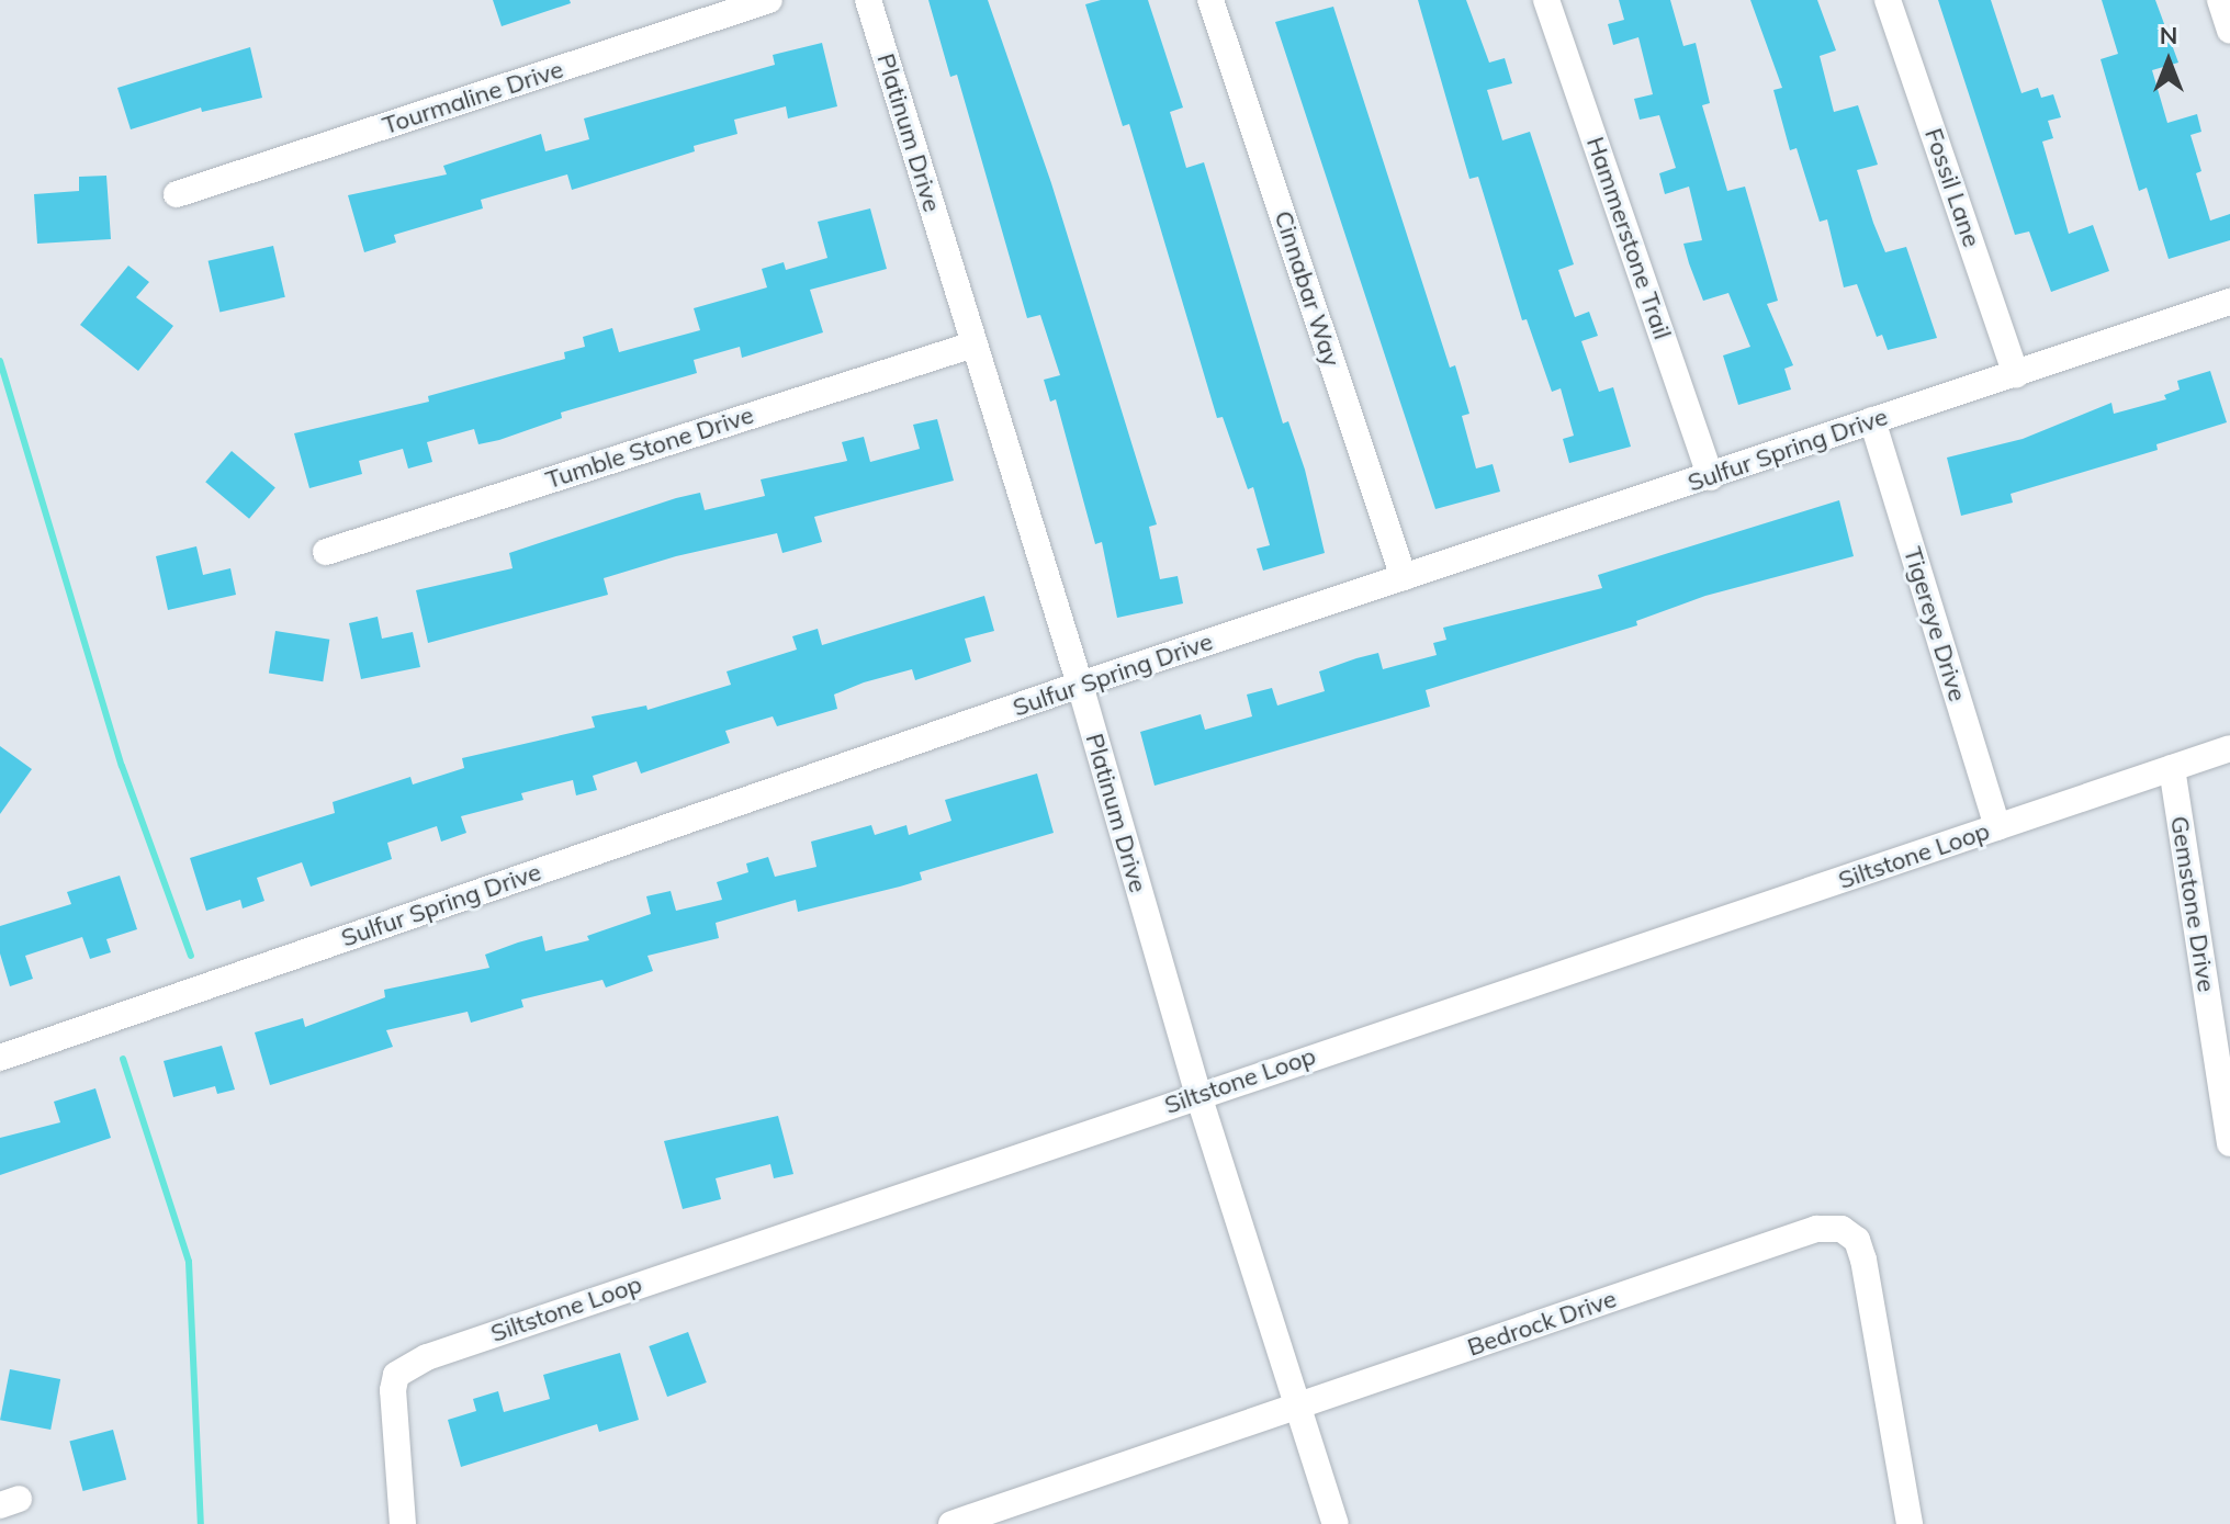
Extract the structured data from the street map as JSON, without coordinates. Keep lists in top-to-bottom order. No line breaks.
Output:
{"streets":{"street":["Tourmaline Drive","Platinum Drive","Fossil Lane","Hammerstone Trail","Cinnabar Way","Tumble Stone Drive","Sulfur Spring Drive","Tigereye Drive","Siltstone Loop","Gemstone Drive","Bedrock Drive"]},"crossings":[["Platinum Drive","Tumble Stone Drive"],["Platinum Drive","Sulfur Spring Drive"],["Platinum Drive","Siltstone Loop"],["Platinum Drive","Bedrock Drive"],["Fossil Lane","Sulfur Spring Drive"],["Hammerstone Trail","Sulfur Spring Drive"],["Cinnabar Way","Sulfur Spring Drive"],["Sulfur Spring Drive","Tigereye Drive"],["Tigereye Drive","Siltstone Loop"],["Siltstone Loop","Gemstone Drive"]],"north":"top"}
